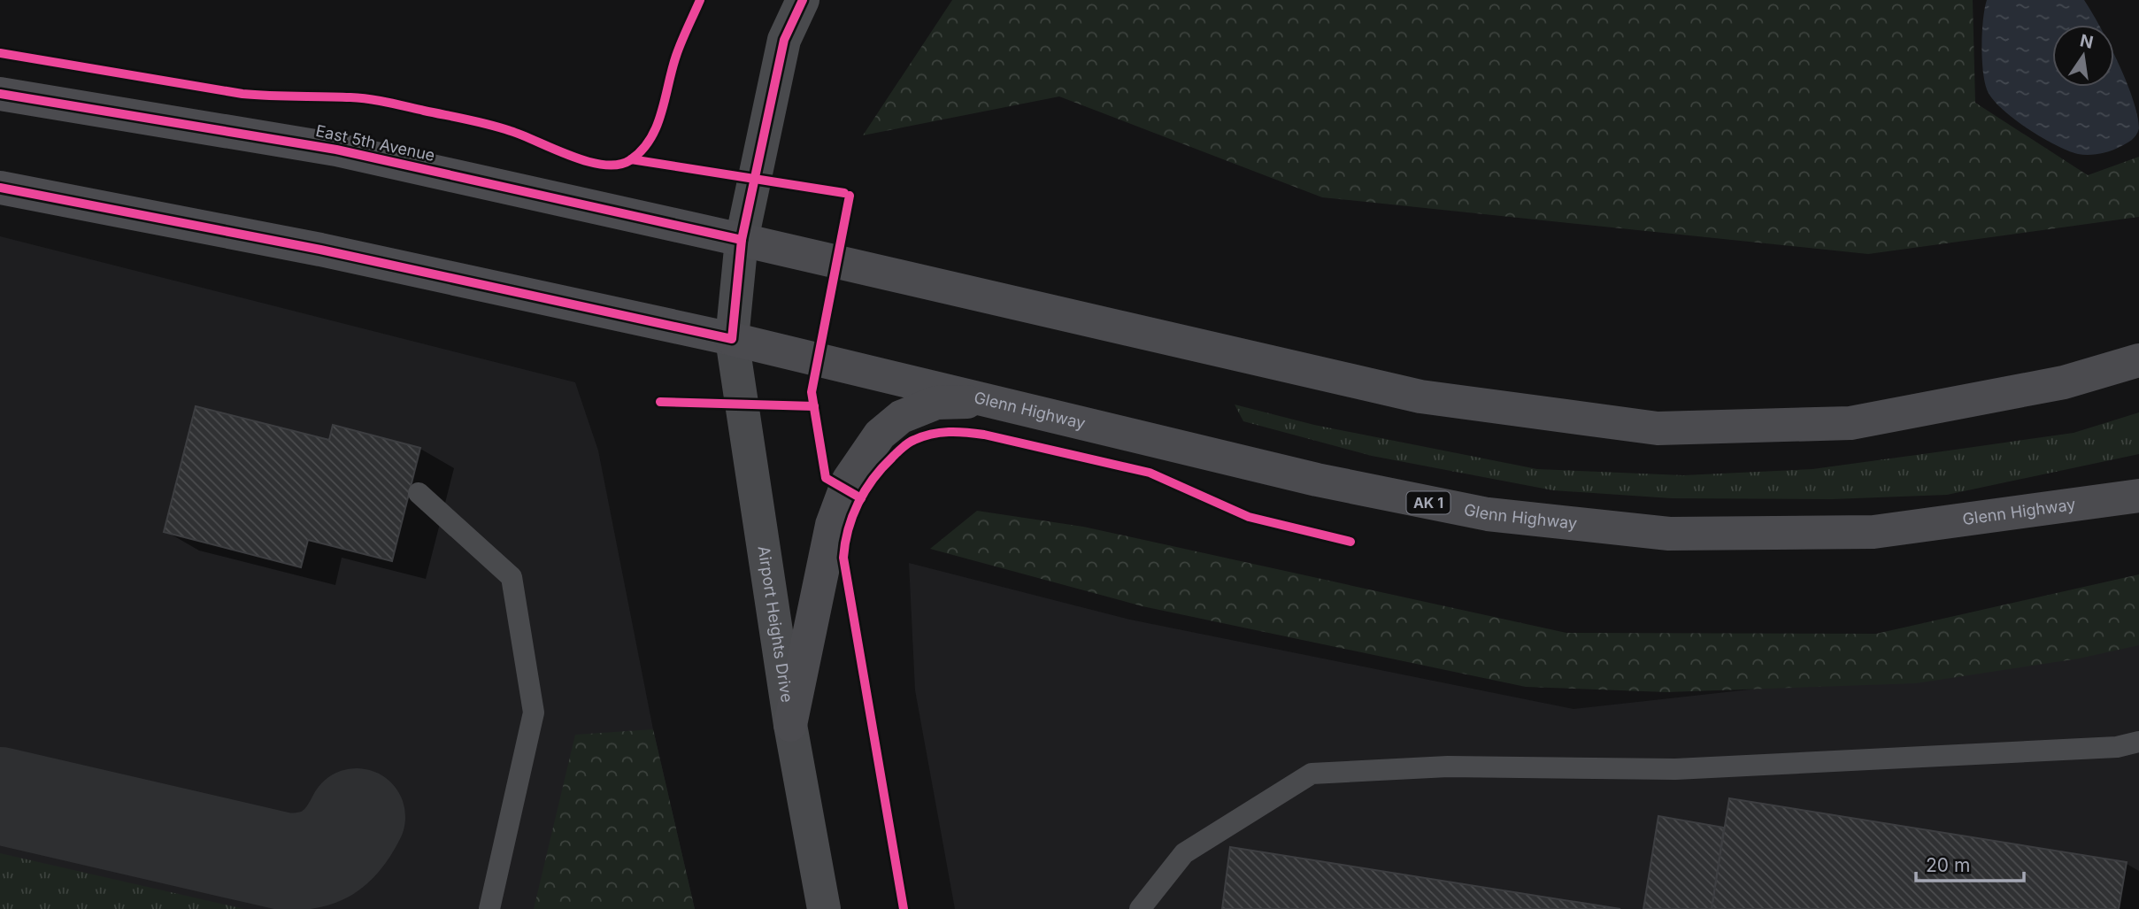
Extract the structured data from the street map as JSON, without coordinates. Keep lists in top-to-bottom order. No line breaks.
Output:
{"streets":{"highway":["East 5th Avenue","Glenn Highway","AK 1"],"street":["Airport Heights Drive"]},"crossings":[["East 5th Avenue","Airport Heights Drive"],["Glenn Highway","AK 1"],["Glenn Highway","Airport Heights Drive"],["AK 1","Airport Heights Drive"]],"scale_bar":"20 m","north":"top"}
